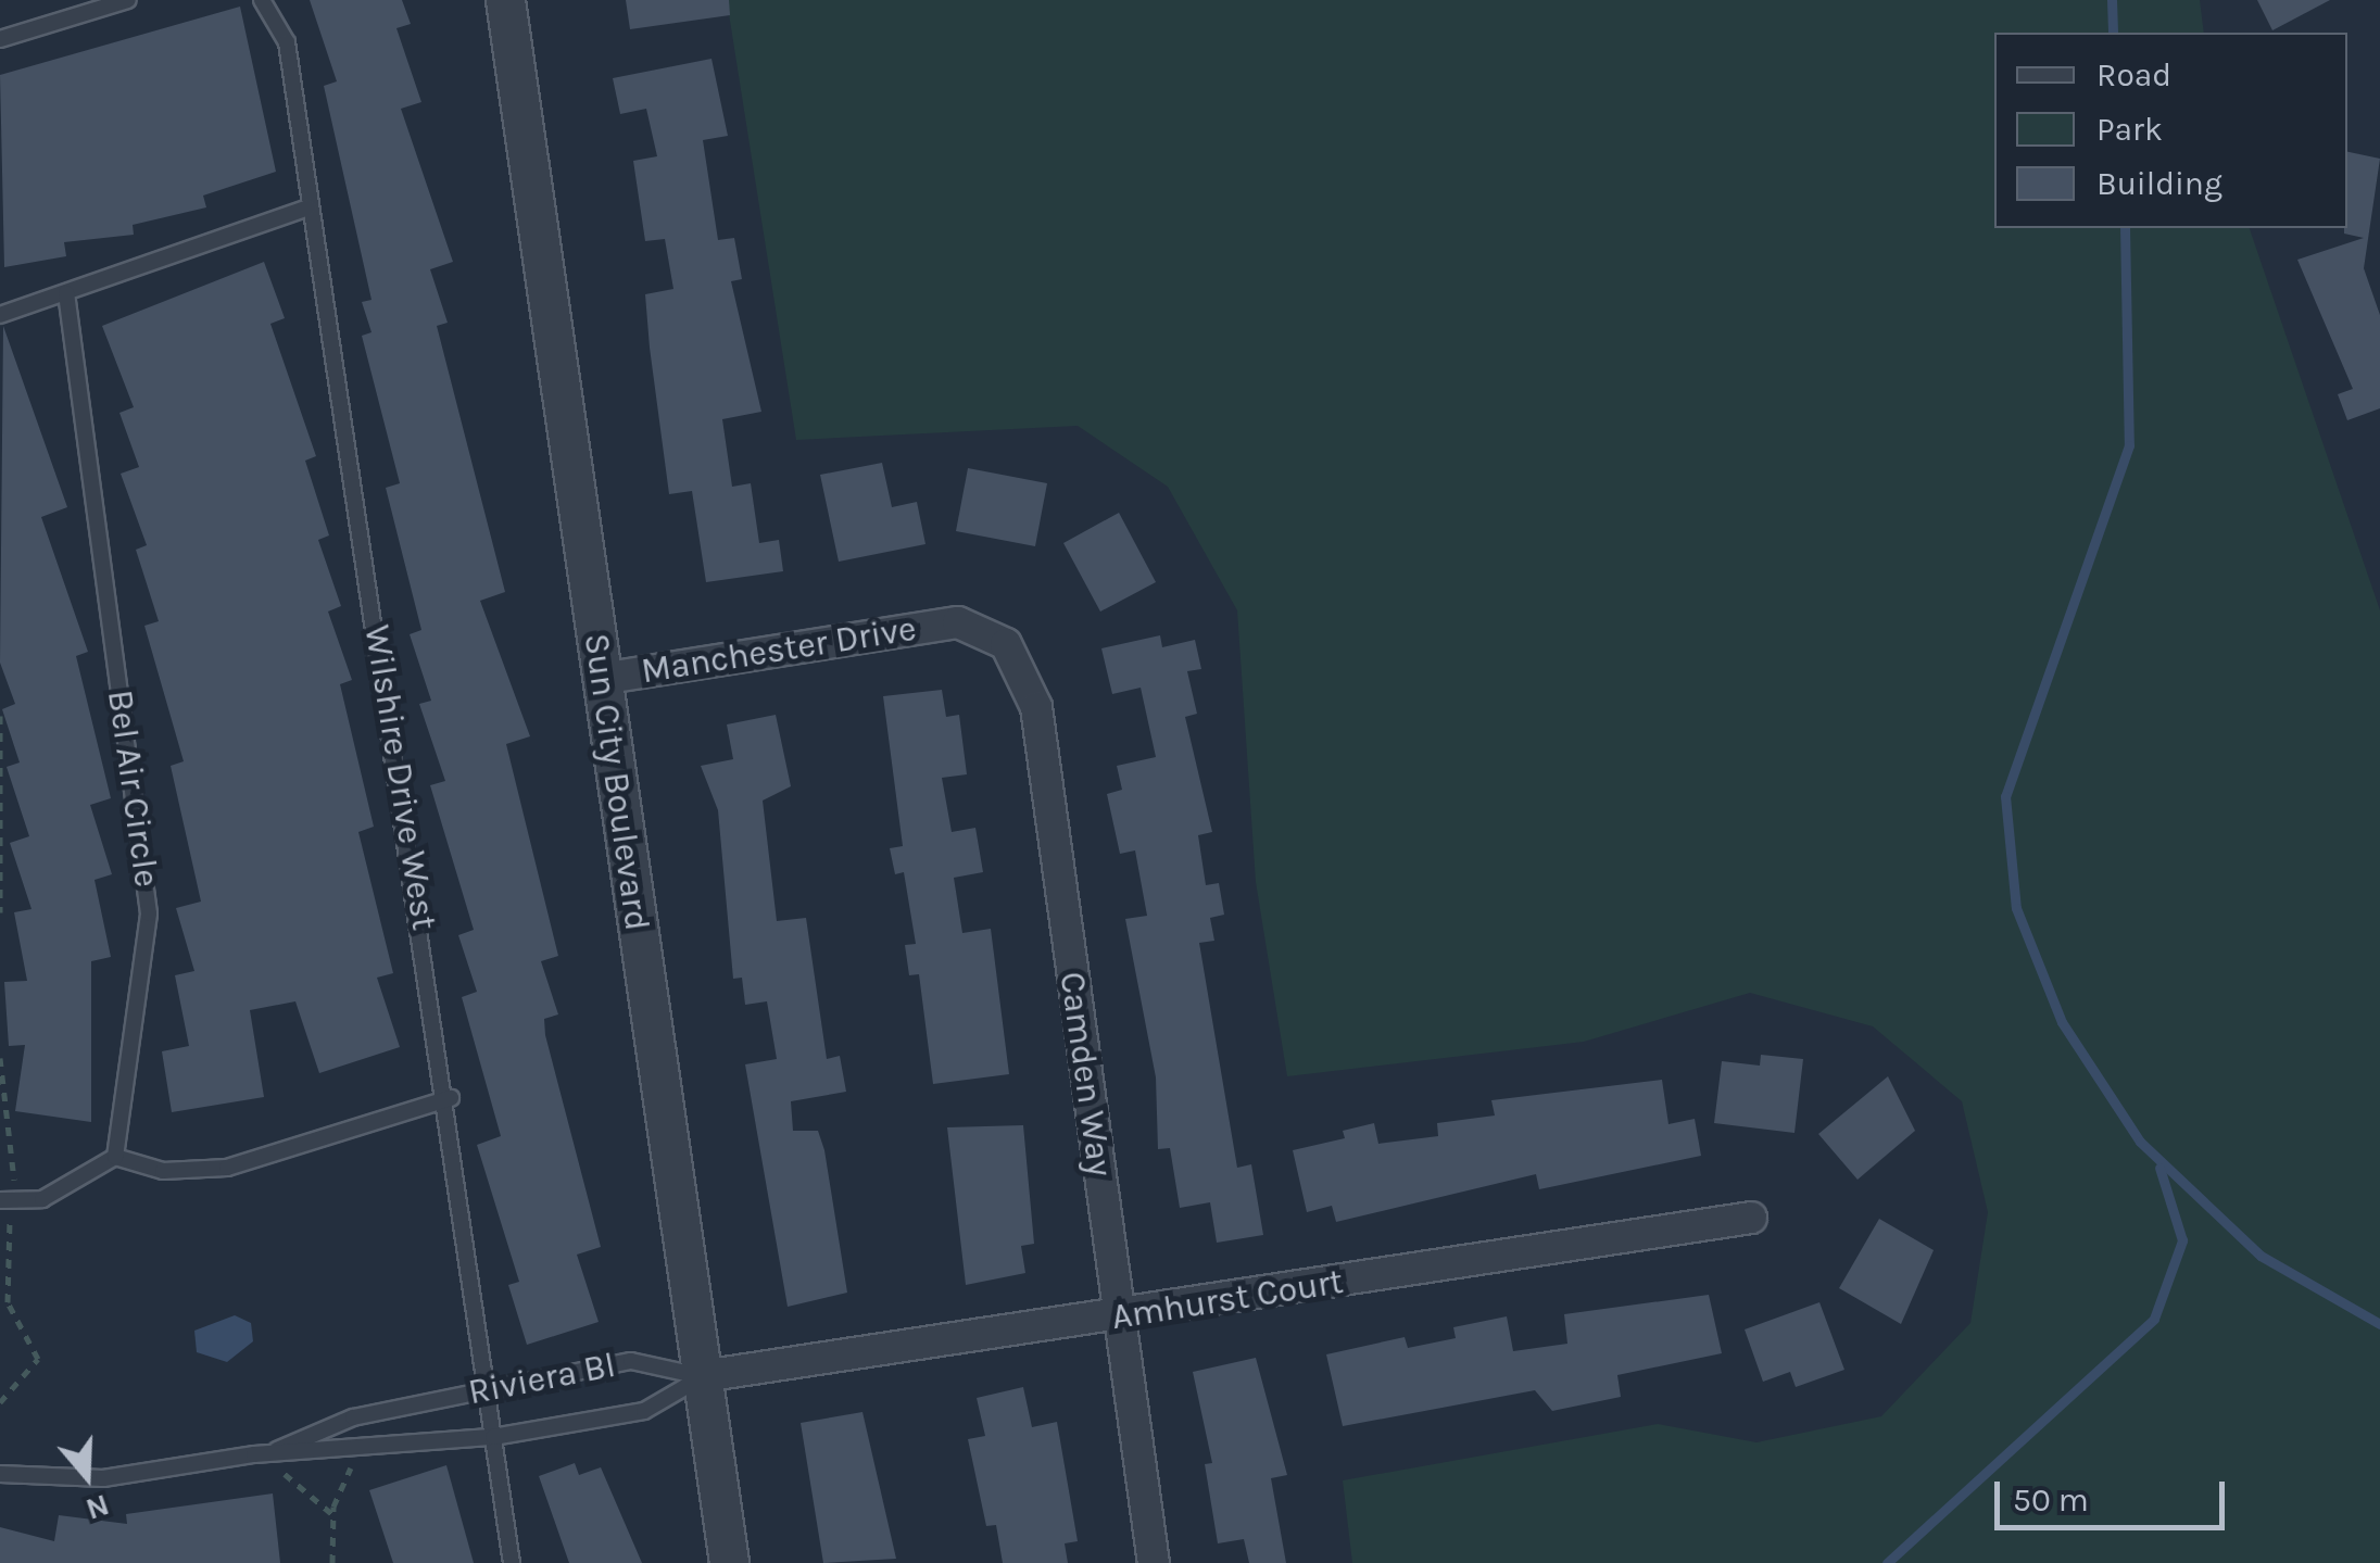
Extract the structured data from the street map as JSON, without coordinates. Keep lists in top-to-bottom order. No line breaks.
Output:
{"streets":{"street":["Manchester Drive","Sun City Boulevard","Camden Way","Amhurst Court"],"lane":["Wilshire Drive West","Bel Air Circle","Riviera Bl"]},"crossings":[["Manchester Drive","Sun City Boulevard"],["Manchester Drive","Camden Way"],["Wilshire Drive West","Riviera Bl"],["Sun City Boulevard","Amhurst Court"],["Sun City Boulevard","Riviera Bl"],["Camden Way","Amhurst Court"],["Amhurst Court","Riviera Bl"]],"legend":["Road","Park","Building"],"scale_bar":"50 m","north":"bottom"}
